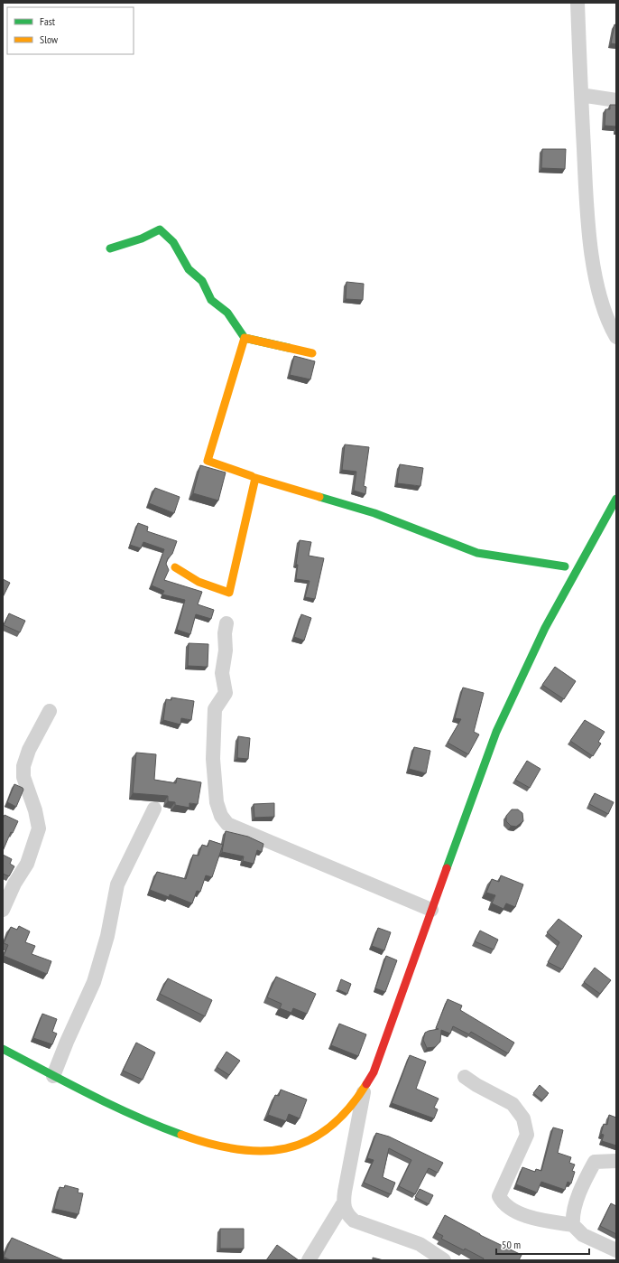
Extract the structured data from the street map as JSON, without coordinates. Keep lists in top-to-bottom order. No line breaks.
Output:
{"legend":["Fast","Slow"],"scale_bar":"50 m"}
